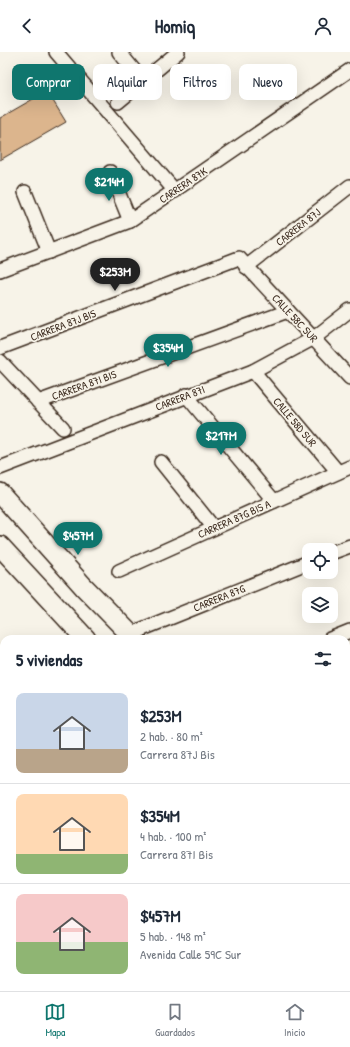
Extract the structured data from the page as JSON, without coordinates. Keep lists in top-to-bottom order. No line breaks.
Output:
{"streets":{"street":["CARRERA 87K","CARRERA 87J","CALLE 58C SUR","CARRERA 87J BIS","CARRERA 87I BIS","CARRERA 87I","CALLE 58D SUR","CARRERA 87G BIS A","CARRERA 87G"]},"crossings":[["CARRERA 87J","CALLE 58C SUR"],["CARRERA 87J","CARRERA 87J BIS"],["CALLE 58C SUR","CARRERA 87J BIS"],["CALLE 58C SUR","CARRERA 87I BIS"],["CALLE 58C SUR","CARRERA 87I"],["CARRERA 87I","CALLE 58D SUR"],["CALLE 58D SUR","CARRERA 87G BIS A"]],"page":{"header":"Homiq","chip":["Comprar","Alquilar","Filtros","Nuevo"],"price":["$214M","$253M","$354M","$217M","$457M"],"heading":"5 viviendas","list":[{"name":"$253M","note":"2 hab. · 80 m² · Carrera 87J Bis"},{"name":"$354M","note":"4 hab. · 100 m² · Carrera 87I Bis"},{"name":"$457M","note":"5 hab. · 148 m² · Avenida Calle 59C Sur"}],"tabs":["Mapa","Guardados","Inicio"]}}
